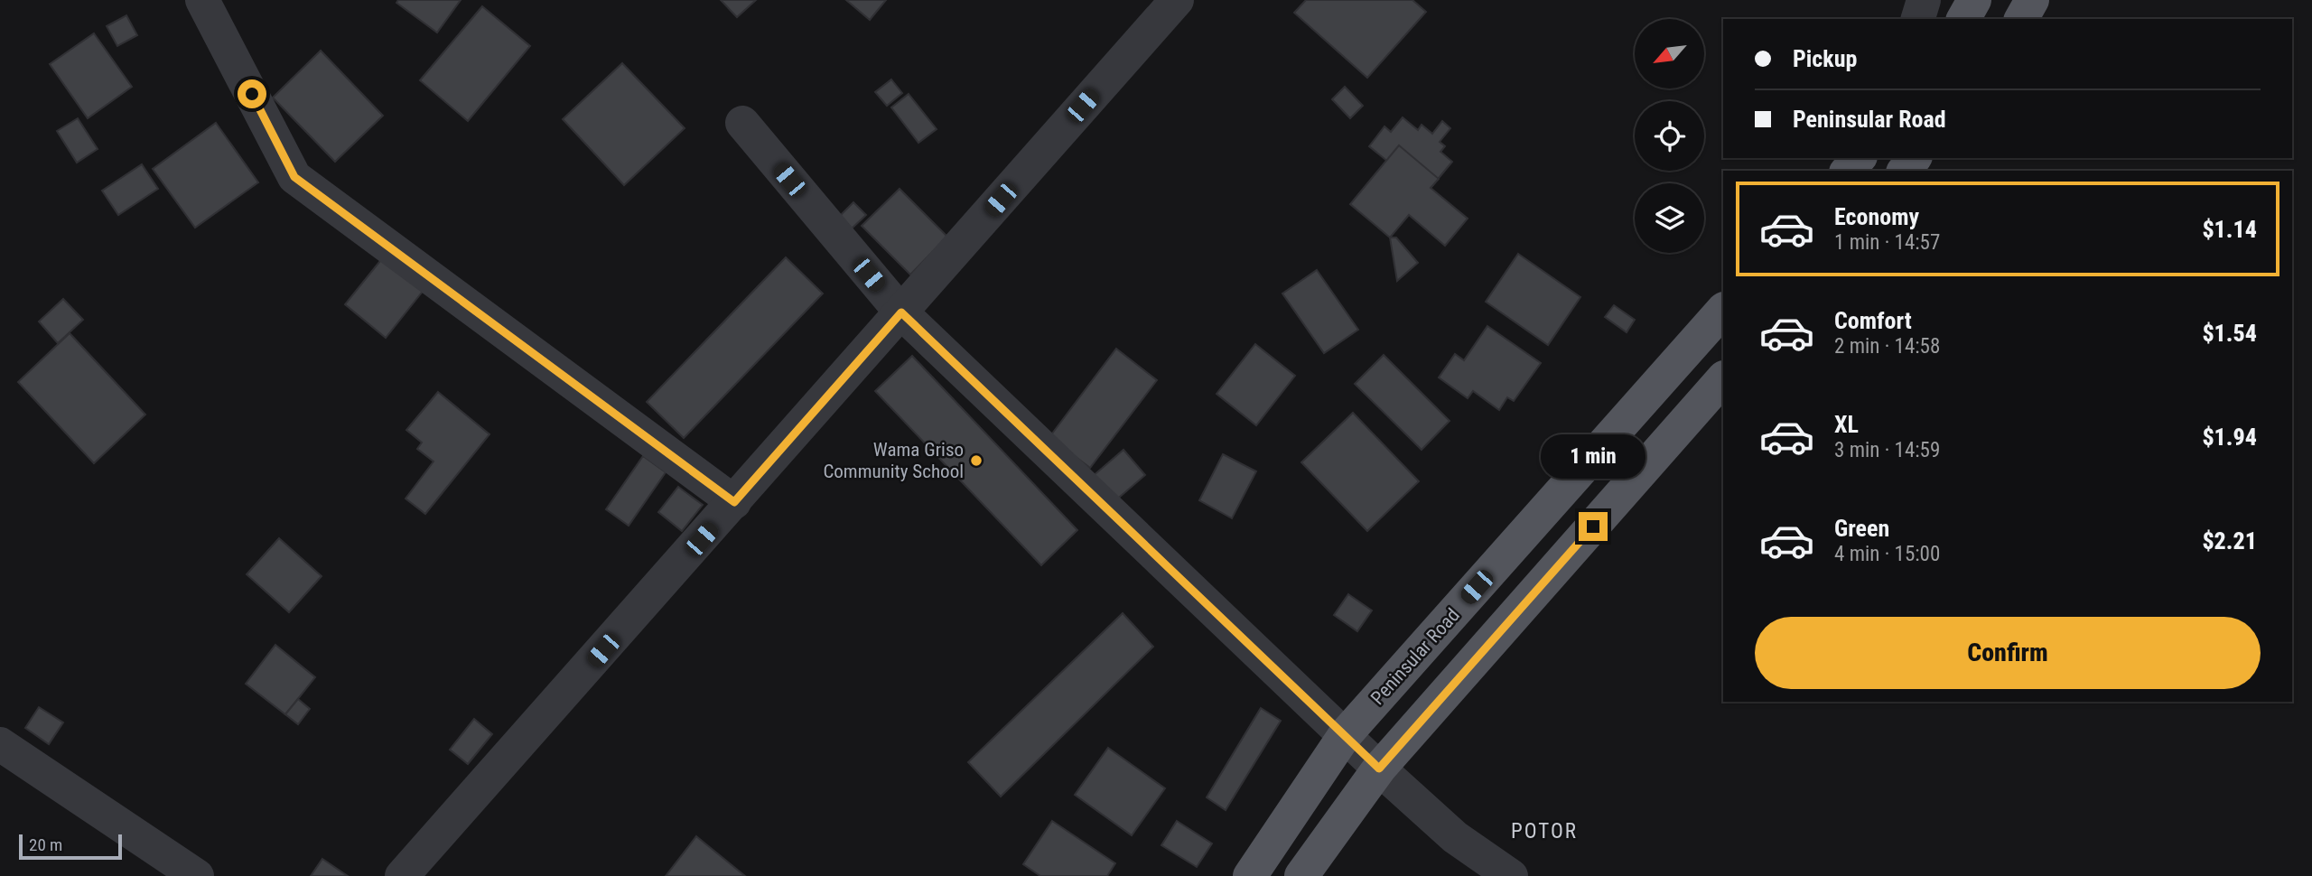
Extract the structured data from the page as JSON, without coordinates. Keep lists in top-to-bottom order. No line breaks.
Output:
{"streets":{"main road":["Peninsular Road"]},"districts":["POTOR"],"places":["Wama Griso Community School"],"scale_bar":"20 m","north":"bottom left","page":{"banner":["Pickup","Peninsular Road"],"list":[{"name":"Economy","note":"1 min · 14:57","value":"$1.14"},{"name":"Comfort","note":"2 min · 14:58","value":"$1.54"},{"name":"XL","note":"3 min · 14:59","value":"$1.94"},{"name":"Green","note":"4 min · 15:00","value":"$2.21"}],"bubble":"1 min","buttons":"Confirm","scale":"20 m"}}
